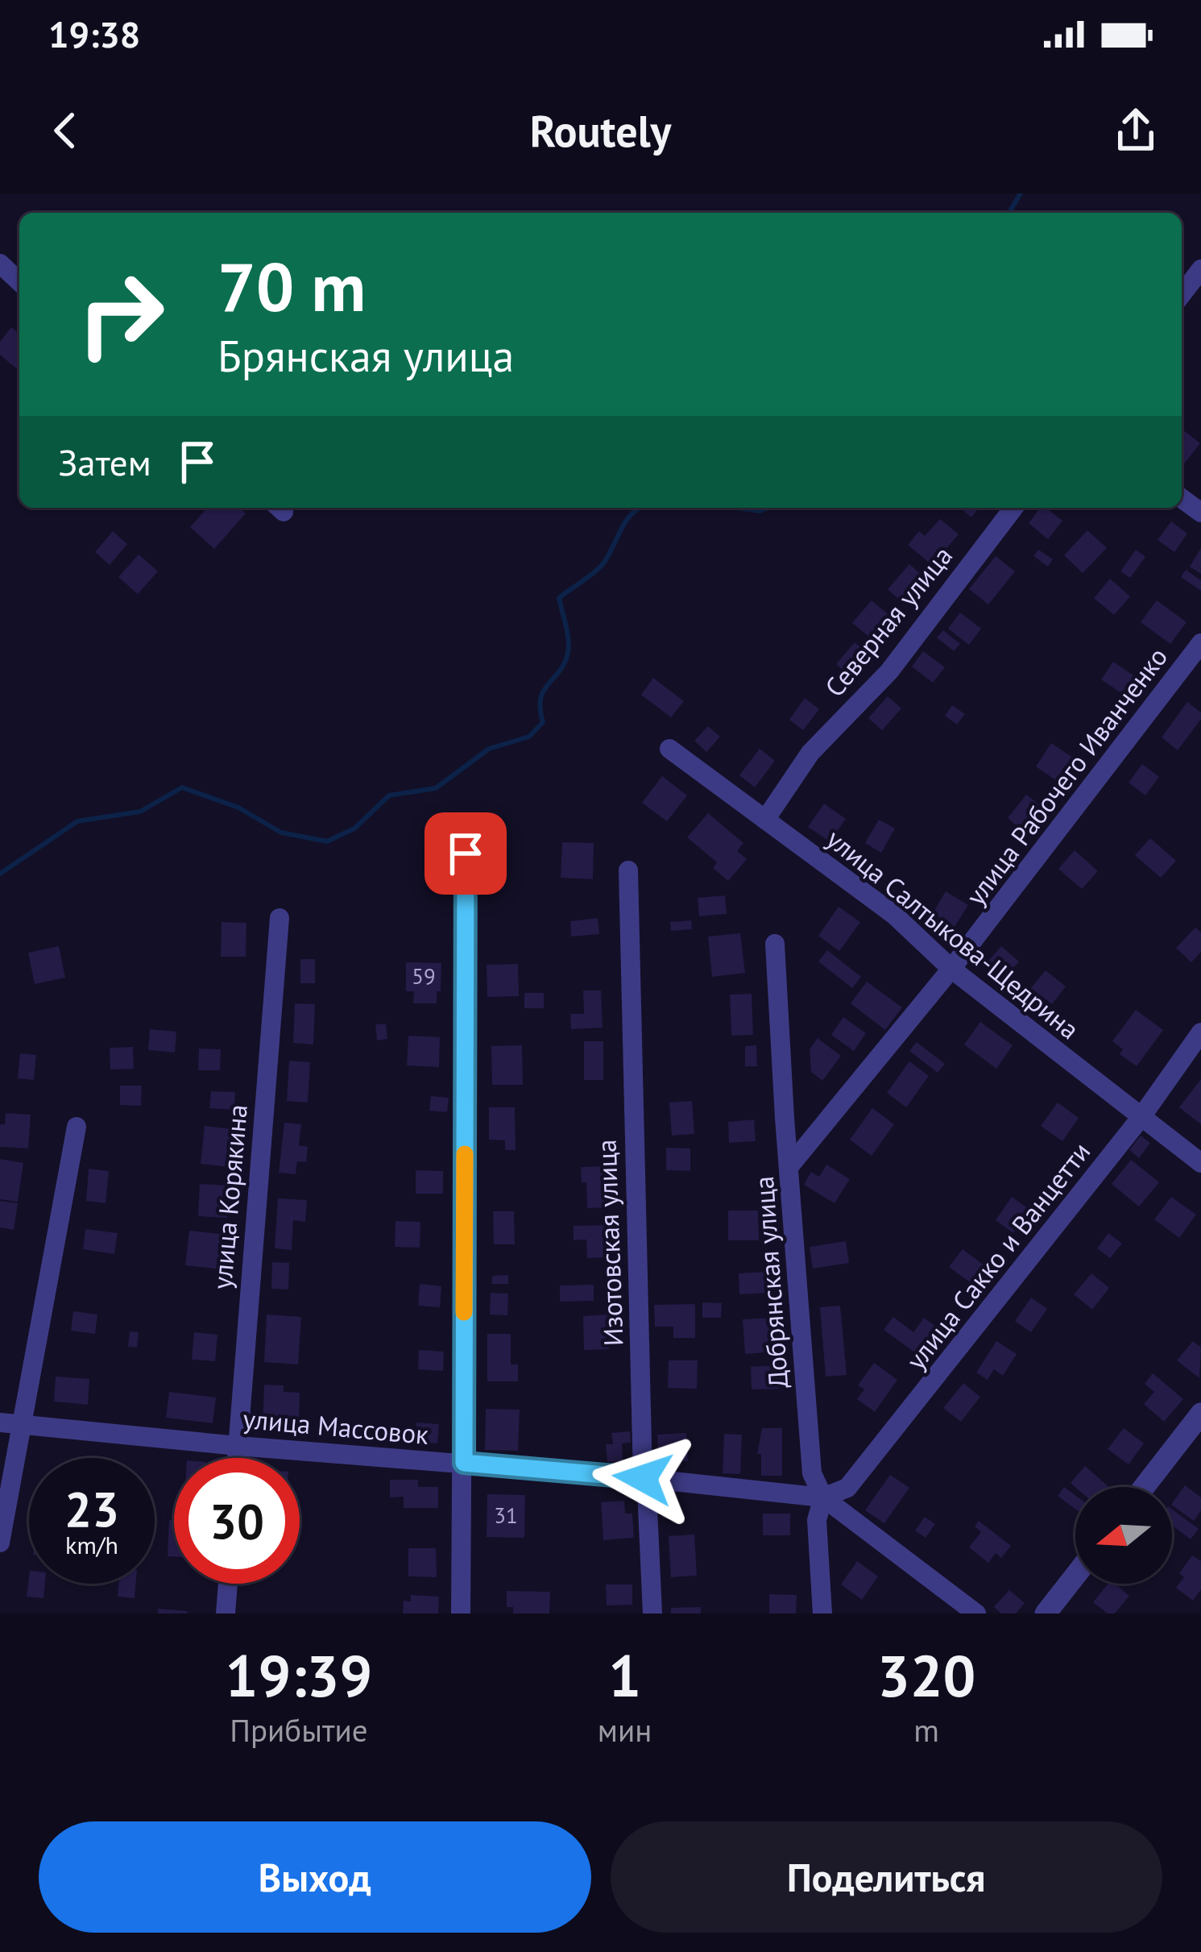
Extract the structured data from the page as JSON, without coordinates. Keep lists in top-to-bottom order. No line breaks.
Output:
{"streets":{"street":["Северная улица","улица Рабочего Иванченко","улица Салтыкова-Щедрина","улица Корякина","Изотовская улица","улица Сакко и Ванцетти","Добрянская улица","улица Массовок"]},"crossings":[["Северная улица","улица Салтыкова-Щедрина"],["улица Рабочего Иванченко","улица Салтыкова-Щедрина"],["улица Рабочего Иванченко","Добрянская улица"],["улица Салтыкова-Щедрина","улица Сакко и Ванцетти"],["улица Корякина","улица Массовок"],["Изотовская улица","улица Массовок"],["улица Сакко и Ванцетти","Добрянская улица"],["улица Сакко и Ванцетти","улица Массовок"],["Добрянская улица","улица Массовок"]],"house_numbers":["59","31"],"north":"left","page":{"status":"19:38","header":"Routely","turn":["70 m","Брянская улица"],"then":"Затем","speed":"23 km/h","limit":"30","eta":["19:39","Прибытие","1","мин","320","m"],"buttons":["Выход","Поделиться"]}}
